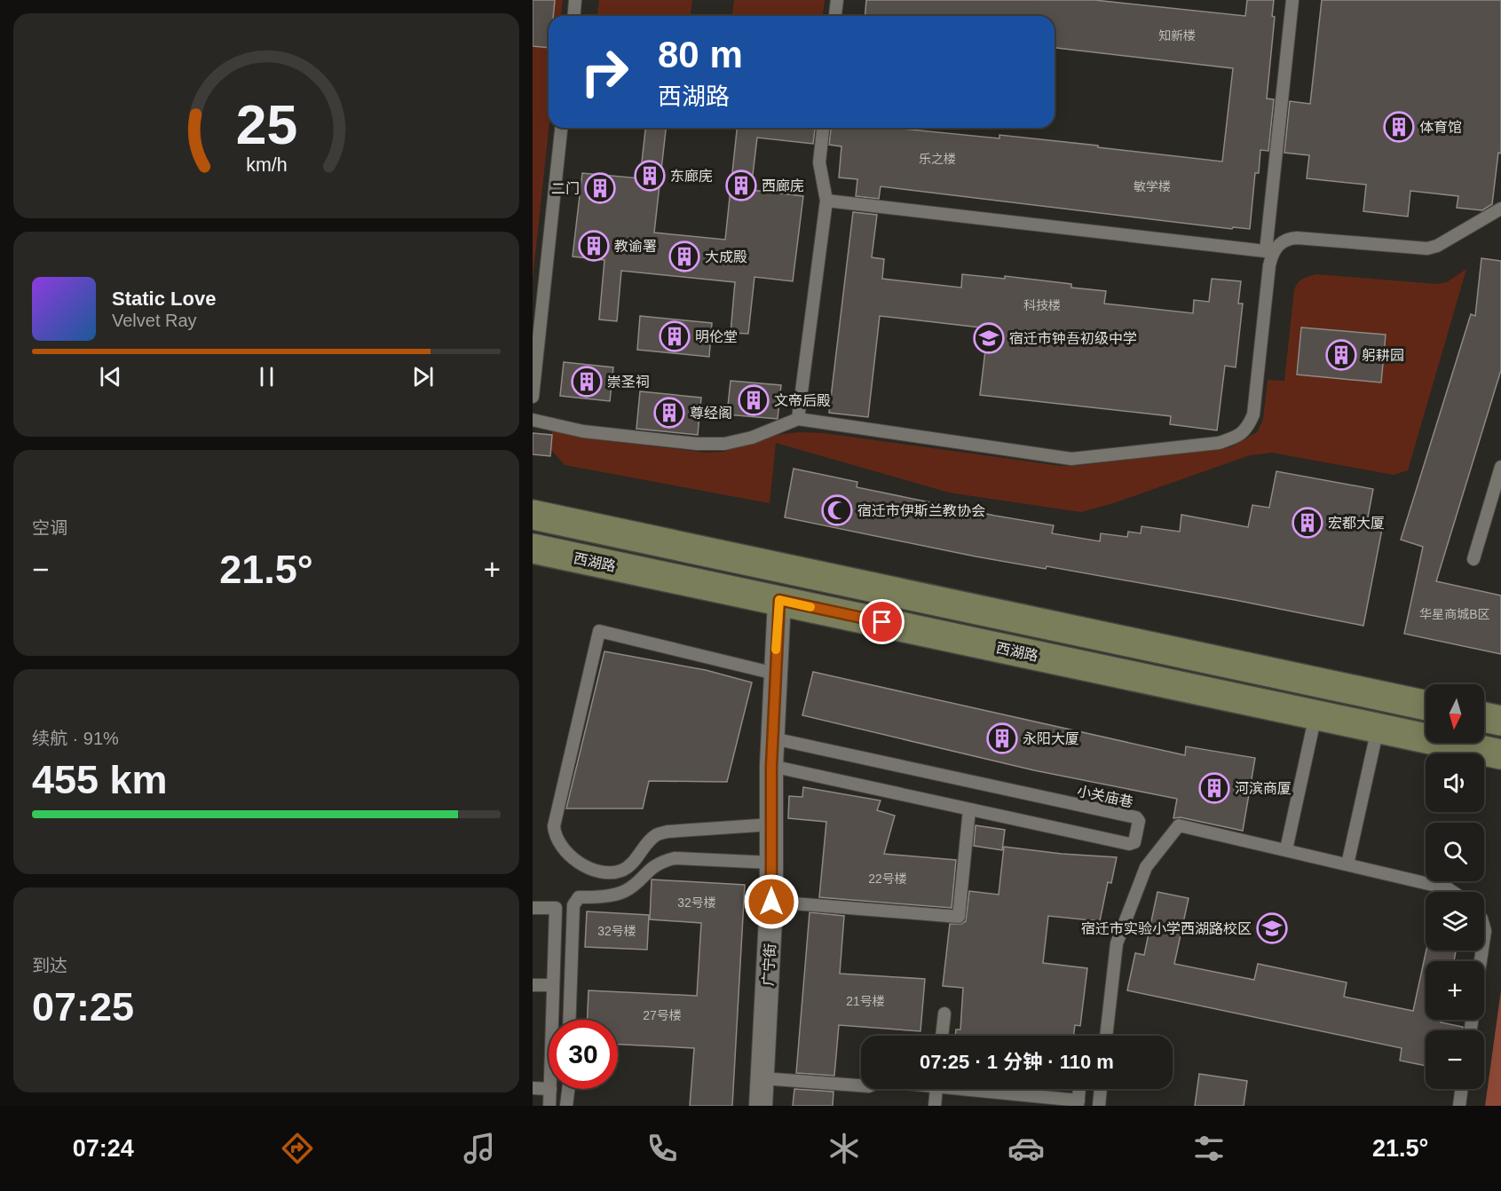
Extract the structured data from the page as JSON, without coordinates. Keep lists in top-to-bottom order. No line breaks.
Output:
{"streets":{"main road":["西湖路"],"street":["广宁街"],"lane":["小关庙巷"]},"crossings":[["西湖路","广宁街"],["小关庙巷","广宁街"]],"places":{"building":["体育馆","东廊庑","西廊庑","二门","教谕署","大成殿","明伦堂","躬耕园","崇圣祠","文帝后殿","尊经阁","宏都大厦","永阳大厦","河滨商厦"],"school or university":["宿迁市钟吾初级中学","宿迁市实验小学西湖路校区"],"mosque":["宿迁市伊斯兰教协会"]},"house_numbers":["知新楼","乐之楼","敏学楼","科技楼","华星商城B区","22号楼","32号楼","32号楼","21号楼","27号楼"],"north":"bottom","page":{"turn":["80 m","西湖路"],"song":["Static Love","Velvet Ray"],"tile":["空调",["续航 · 91%","455 km"],["到达","07:25"]],"heat":["−","21.5°","+"],"map_buttons":["+","−"],"limit":"30","trip":"07:25 · 1 分钟 · 110 m","tabs":["07:24","21.5°"],"gauge":["25","km/h"]}}
